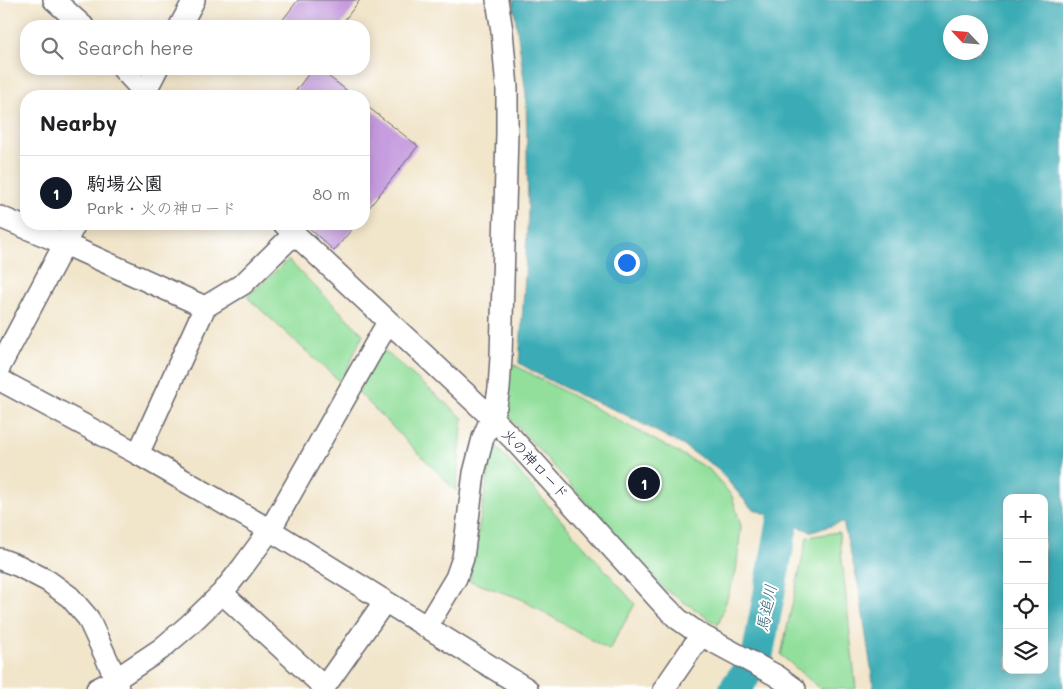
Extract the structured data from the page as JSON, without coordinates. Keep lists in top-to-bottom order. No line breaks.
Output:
{"streets":{"street":["火の神ロード"]},"water":["馬追川"],"north":"top left","page":{"search":"Search here","heading":"Nearby","list":[{"mark":"1","name":"駒場公園","note":"Park · 火の神ロード","value":"80 m"}],"pins":"1","map_buttons":["+","−"]}}
